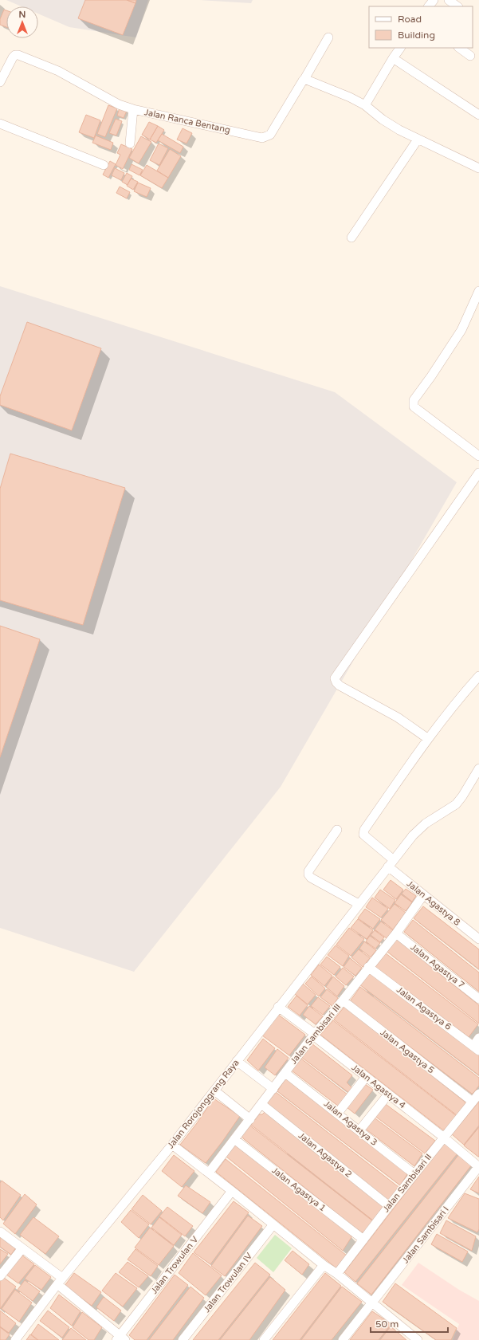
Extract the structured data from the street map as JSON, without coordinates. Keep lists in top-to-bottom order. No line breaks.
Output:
{"streets":{"street":["Jalan Ranca Bentang","Jalan Agastya 8","Jalan Agastya 7","Jalan Agastya 6","Jalan Sambisari III","Jalan Agastya 5","Jalan Agastya 4","Jalan Rorojonggrang Raya","Jalan Agastya 3","Jalan Agastya 2","Jalan Sambisari II","Jalan Agastya 1","Jalan Sambisari I","Jalan Trowulan V","Jalan Trowulan IV"]},"crossings":[["Jalan Agastya 8","Jalan Sambisari III"],["Jalan Agastya 8","Jalan Rorojonggrang Raya"],["Jalan Agastya 7","Jalan Sambisari III"],["Jalan Agastya 6","Jalan Sambisari III"],["Jalan Sambisari III","Jalan Agastya 5"],["Jalan Sambisari III","Jalan Agastya 4"],["Jalan Sambisari III","Jalan Agastya 3"],["Jalan Sambisari III","Jalan Agastya 2"],["Jalan Sambisari III","Jalan Agastya 1"],["Jalan Agastya 5","Jalan Sambisari II"],["Jalan Agastya 4","Jalan Rorojonggrang Raya"],["Jalan Agastya 4","Jalan Sambisari II"],["Jalan Agastya 4","Jalan Sambisari I"],["Jalan Agastya 3","Jalan Sambisari II"],["Jalan Agastya 2","Jalan Sambisari II"],["Jalan Sambisari II","Jalan Agastya 1"]],"legend":["Road","Building"],"scale_bar":"50 m","north":"top"}
